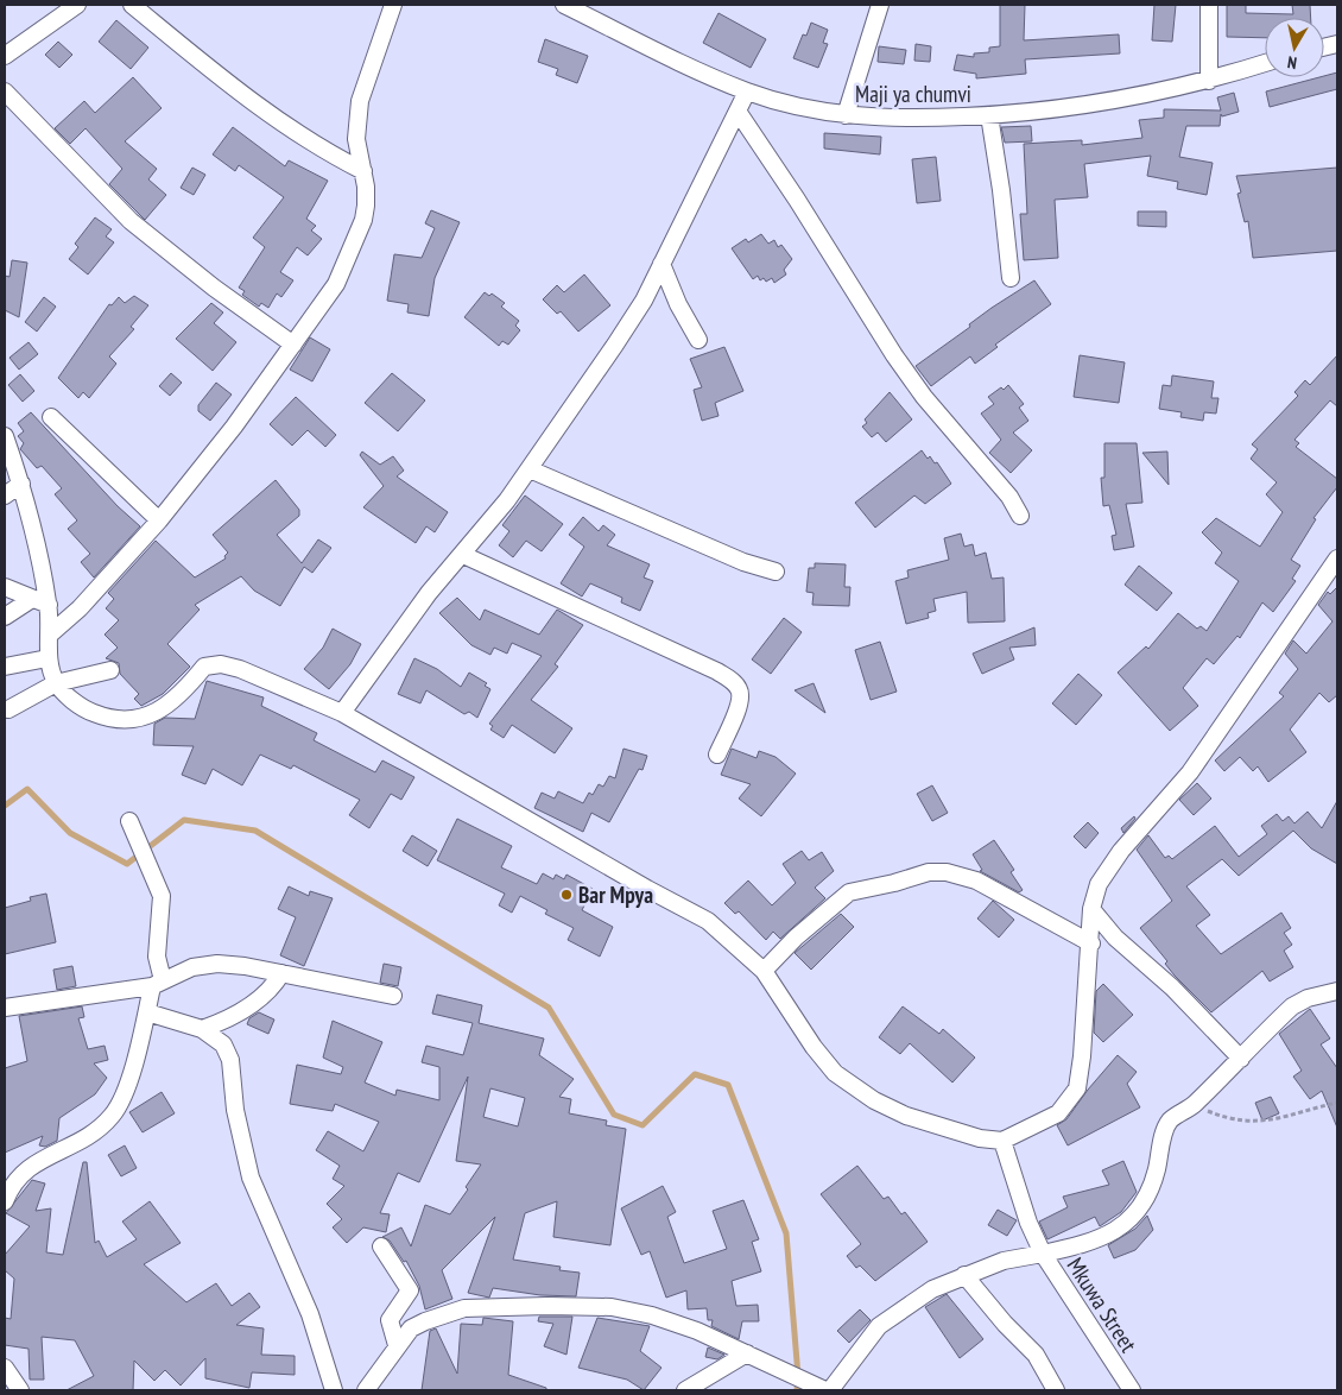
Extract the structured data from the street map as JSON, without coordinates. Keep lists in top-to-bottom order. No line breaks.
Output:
{"streets":{"street":["Maji ya chumvi","Mkuwa Street"]},"places":["Bar Mpya"],"north":"bottom"}
